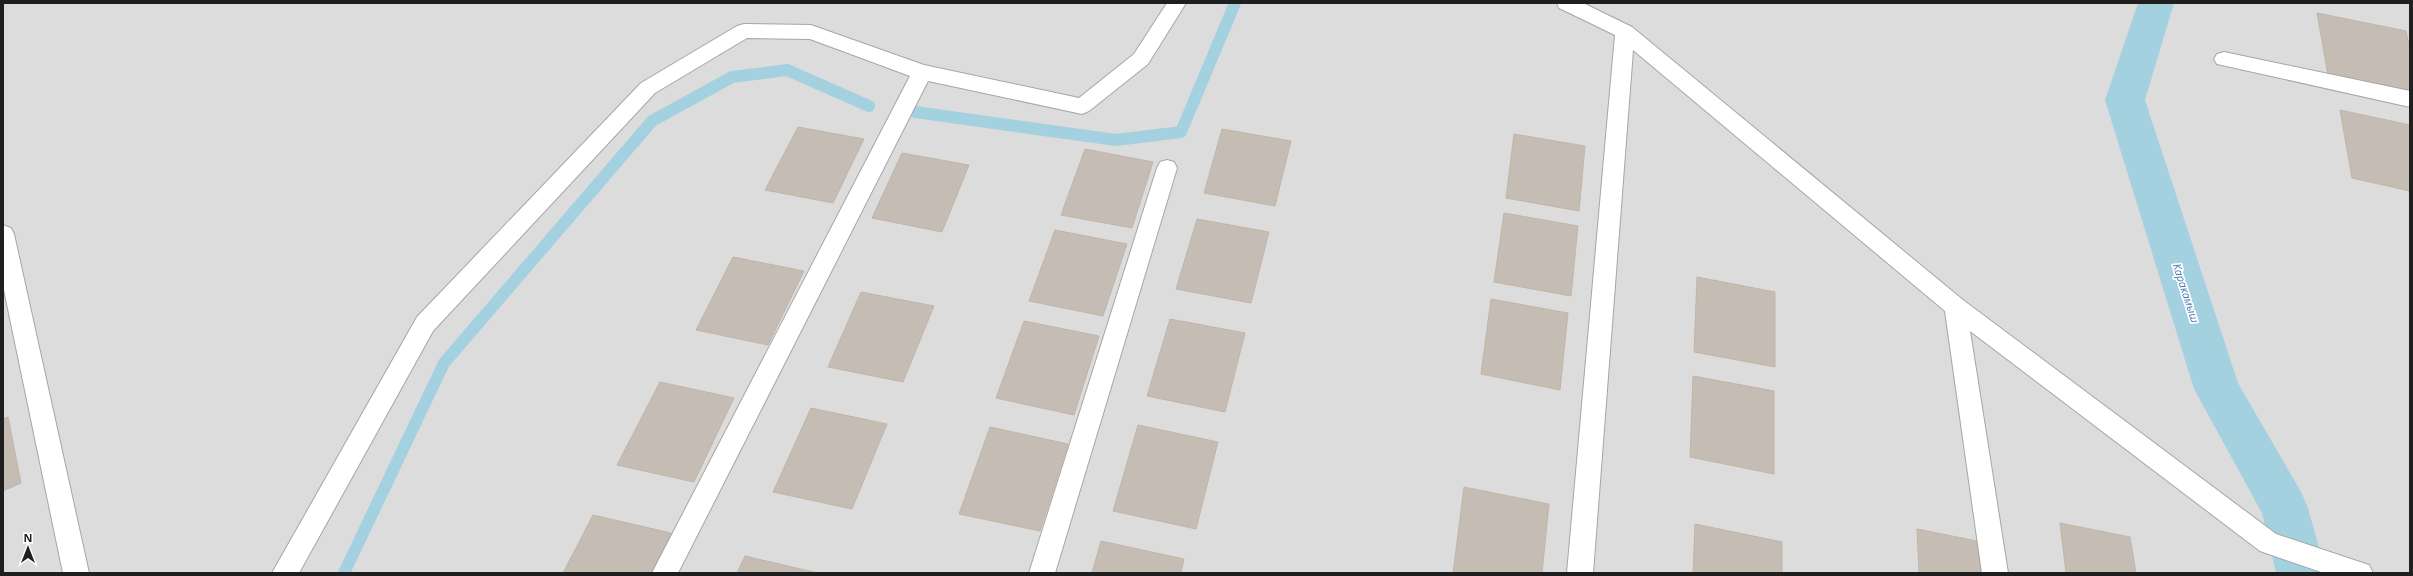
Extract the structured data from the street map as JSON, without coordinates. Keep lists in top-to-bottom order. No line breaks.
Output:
{"water":["Каракамыш"],"north":"top"}
